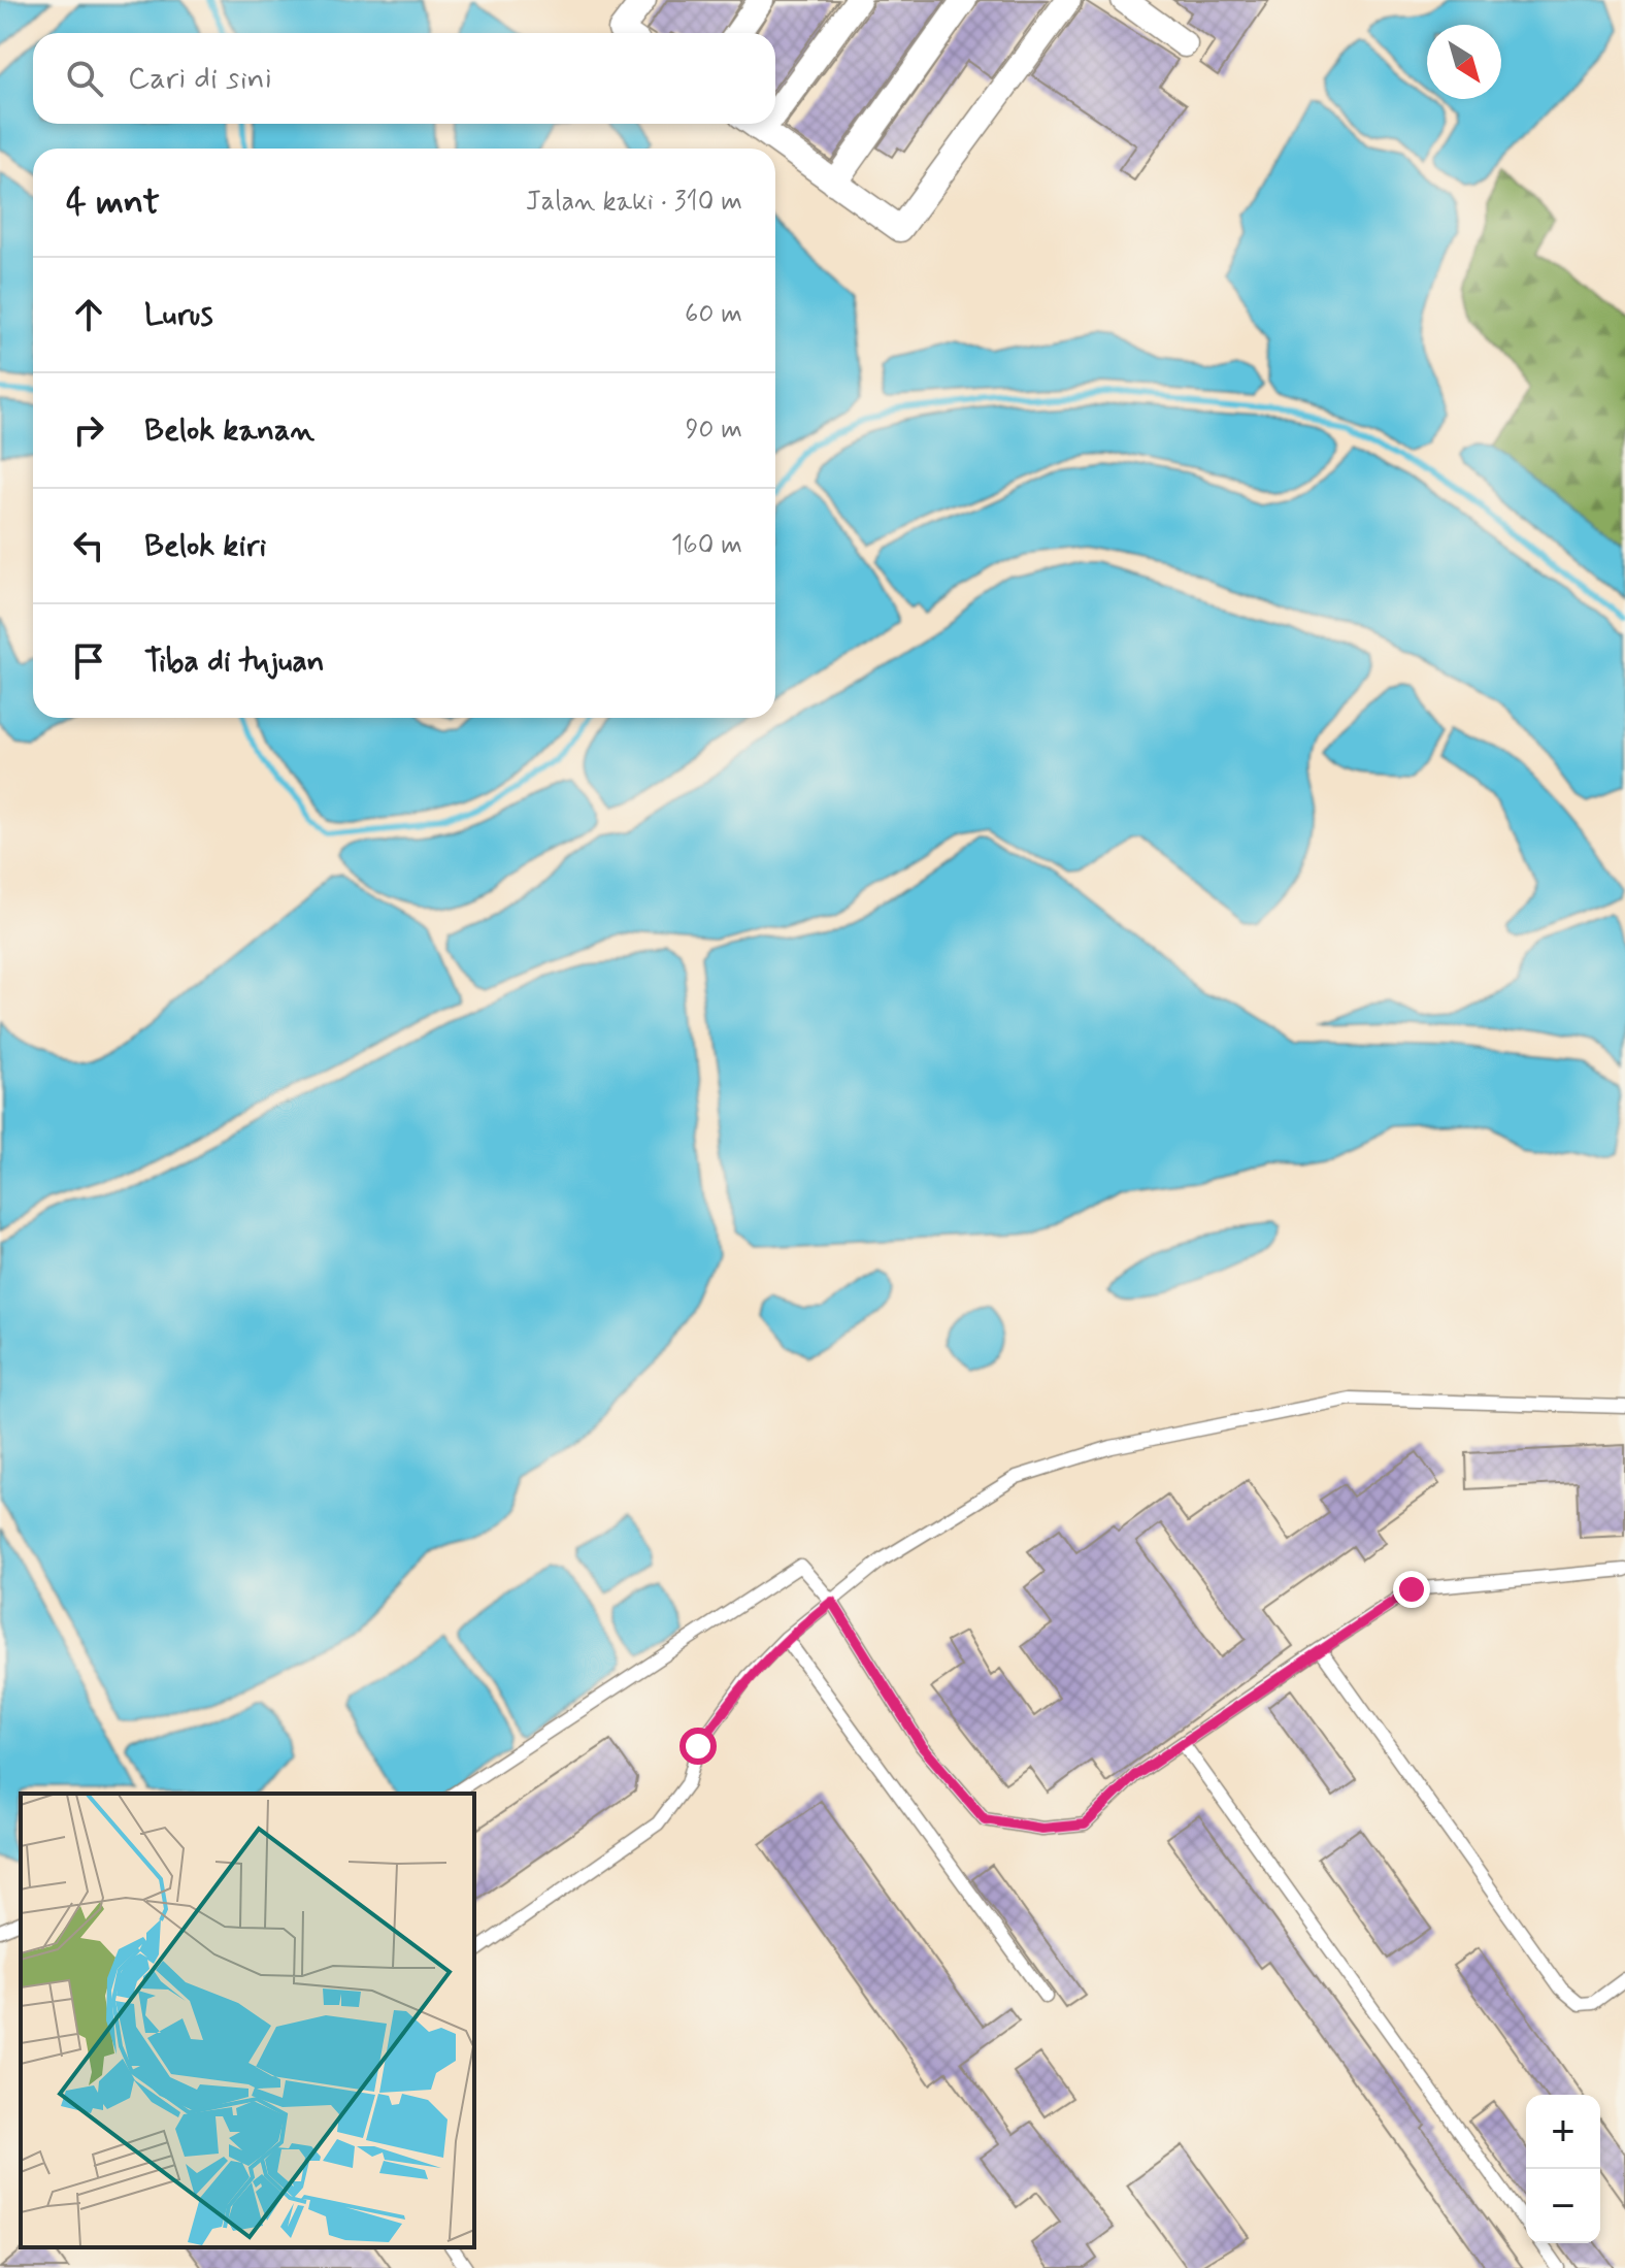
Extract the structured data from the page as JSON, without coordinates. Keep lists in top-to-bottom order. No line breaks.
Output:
{"north":"bottom right","page":{"search":"Cari di sini","heading":["4 mnt","Jalan kaki · 310 m"],"list":[["Lurus","60 m"],["Belok kanan","90 m"],["Belok kiri","160 m"],"Tiba di tujuan"],"map_buttons":["+","−"]}}
